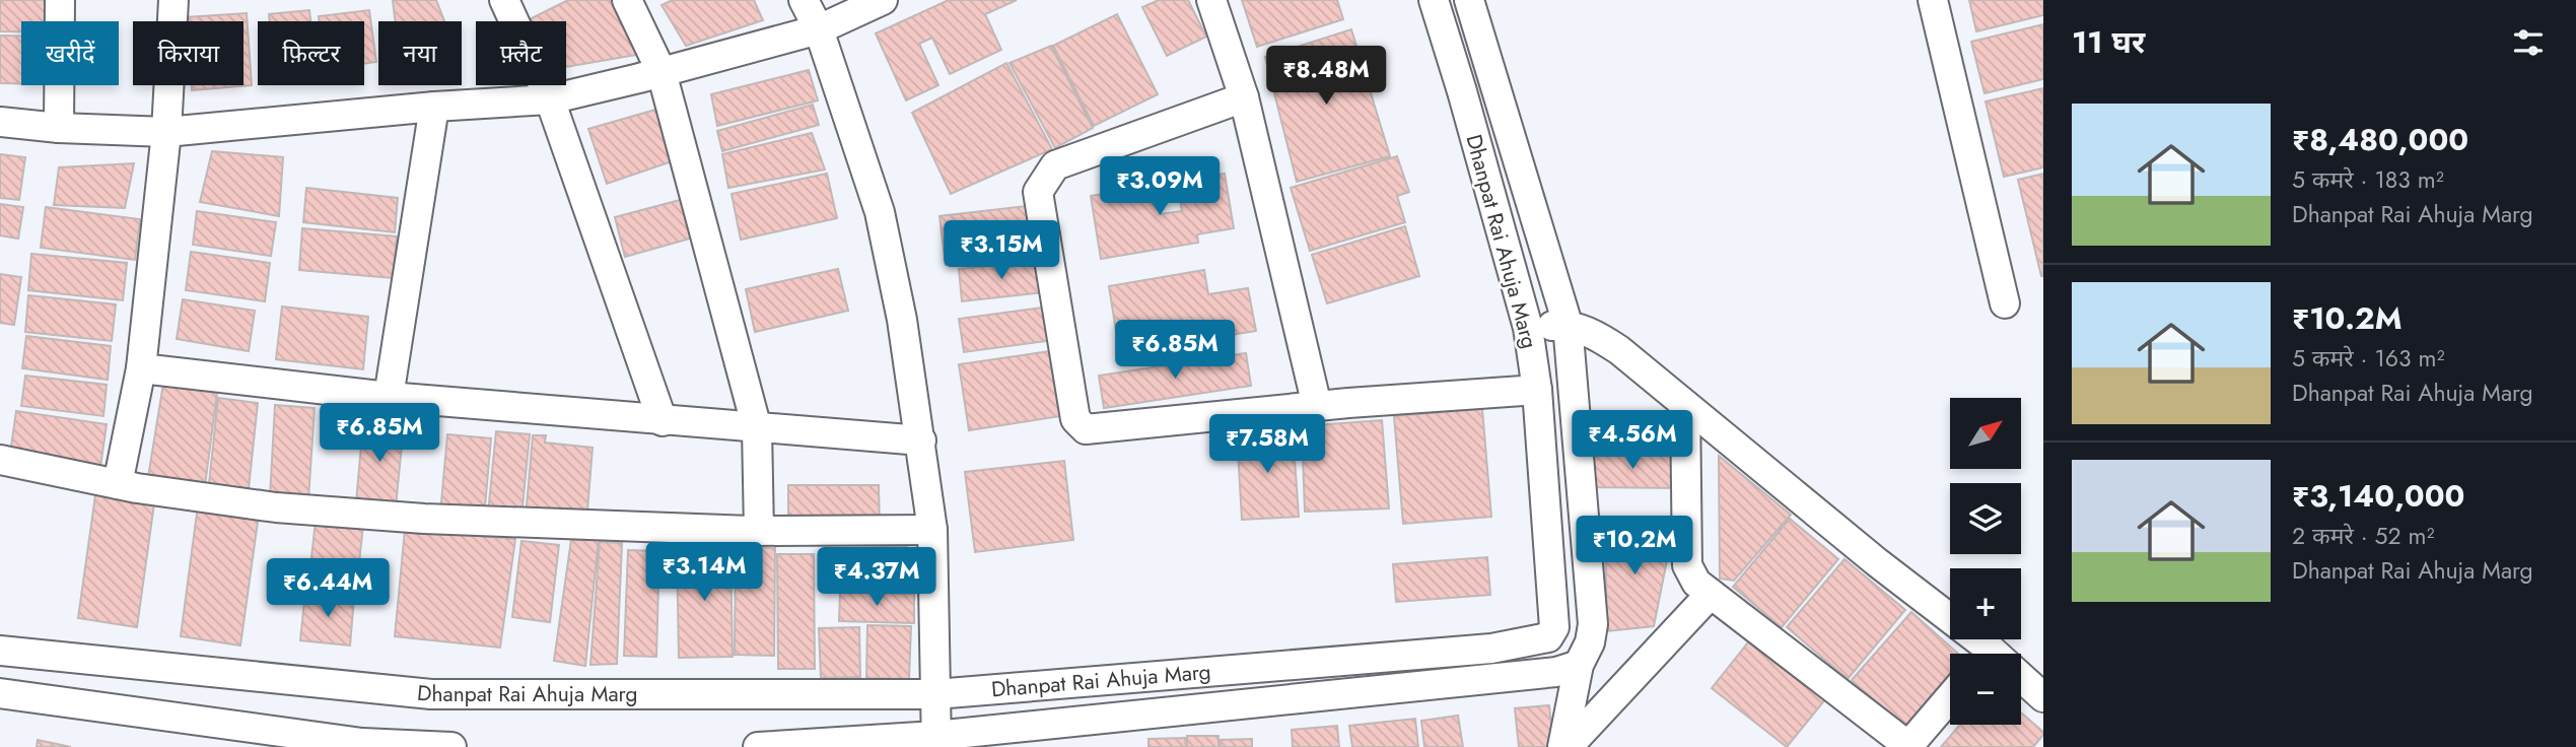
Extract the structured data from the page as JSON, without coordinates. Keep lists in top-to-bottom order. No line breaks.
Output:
{"streets":{"street":["Dhanpat Rai Ahuja Marg"]},"north":"top right","page":{"heading":"11 घर","chip":["खरीदें","किराया","फ़िल्टर","नया","फ़्लैट"],"price":["₹8.48M","₹3.09M","₹3.15M","₹6.85M","₹6.85M","₹4.56M","₹7.58M","₹10.2M","₹3.14M","₹4.37M","₹6.44M"],"list":[{"name":"₹8,480,000","note":"5 कमरे · 183 m² · Dhanpat Rai Ahuja Marg"},{"name":"₹10.2M","note":"5 कमरे · 163 m² · Dhanpat Rai Ahuja Marg"},{"name":"₹3,140,000","note":"2 कमरे · 52 m² · Dhanpat Rai Ahuja Marg"}],"map_buttons":["+","−"]}}
